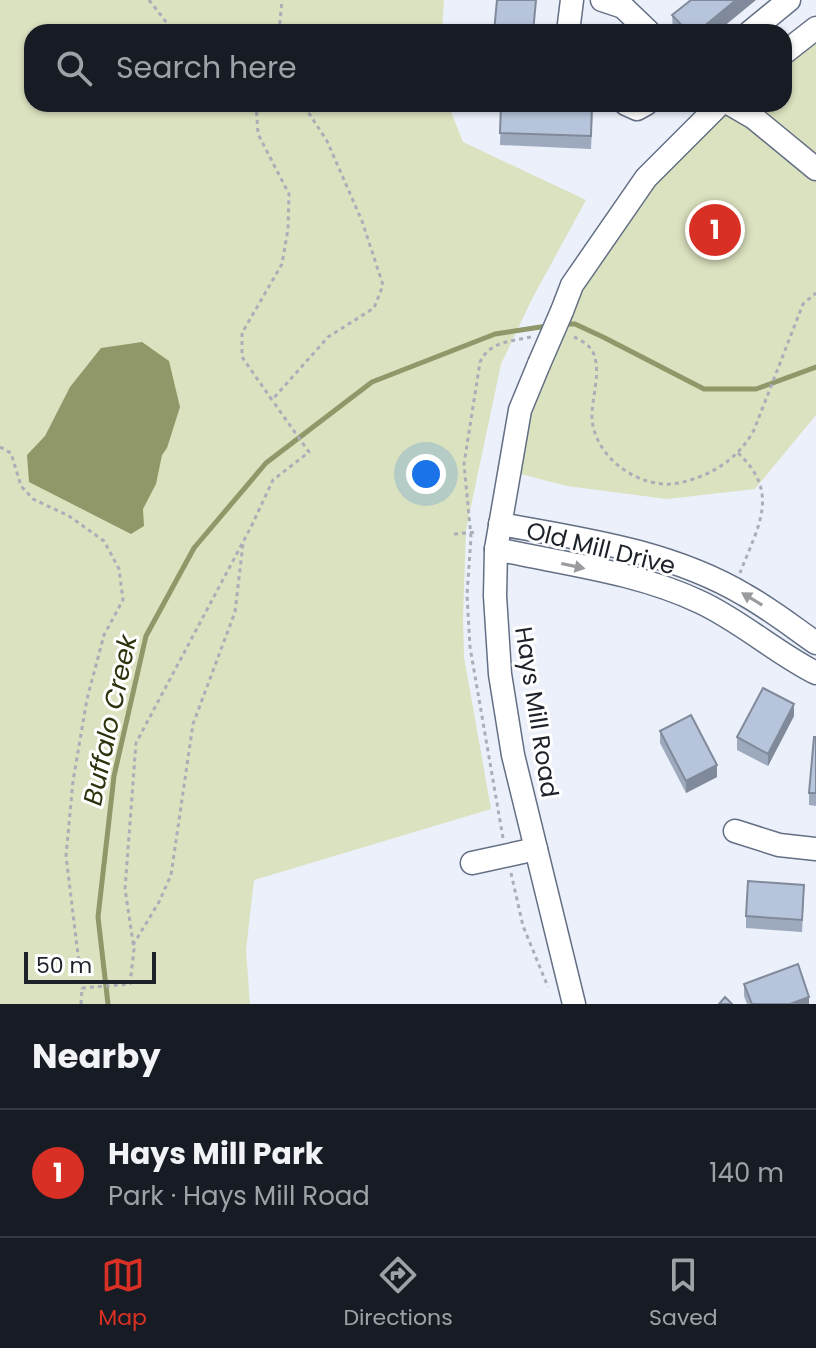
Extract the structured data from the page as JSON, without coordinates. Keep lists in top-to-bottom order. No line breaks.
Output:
{"streets":{"street":["Old Mill Drive","Hays Mill Road"]},"crossings":[["Old Mill Drive","Hays Mill Road"]],"water":["Buffalo Creek"],"scale_bar":"50 m","page":{"search":"Search here","pins":"1","scale":"50 m","heading":"Nearby","list":[{"mark":"1","name":"Hays Mill Park","note":"Park · Hays Mill Road","value":"140 m"}],"nav":["Map","Directions","Saved"]}}
